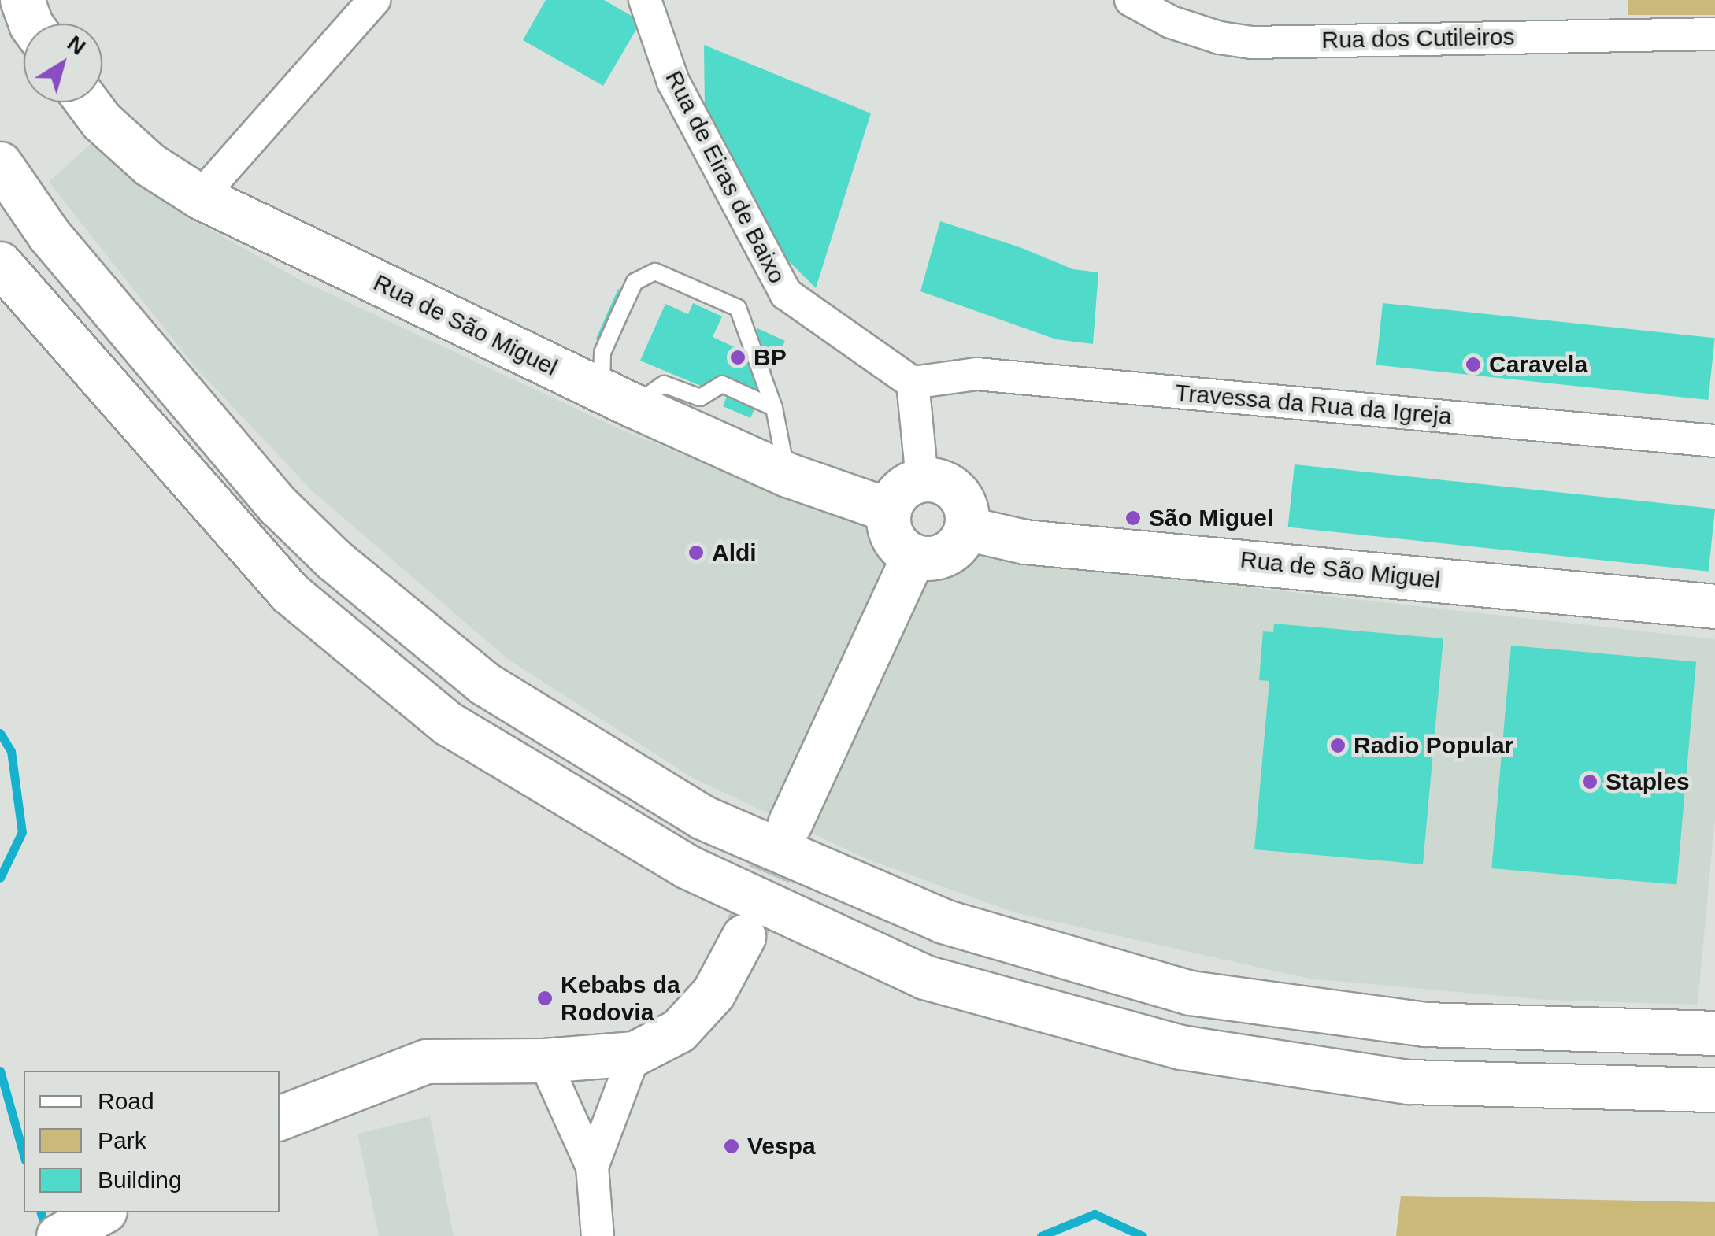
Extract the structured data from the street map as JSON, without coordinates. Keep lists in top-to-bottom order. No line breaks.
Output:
{"streets":{"main road":["Rua de São Miguel"],"street":["Rua dos Cutileiros","Rua de Eiras de Baixo","Travessa da Rua da Igreja"]},"crossings":[["Rua de Eiras de Baixo","Travessa da Rua da Igreja"]],"places":["BP","Caravela","São Miguel","Aldi","Radio Popular","Staples","Kebabs da Rodovia","Vespa"],"legend":["Road","Park","Building"],"north":"top right"}
